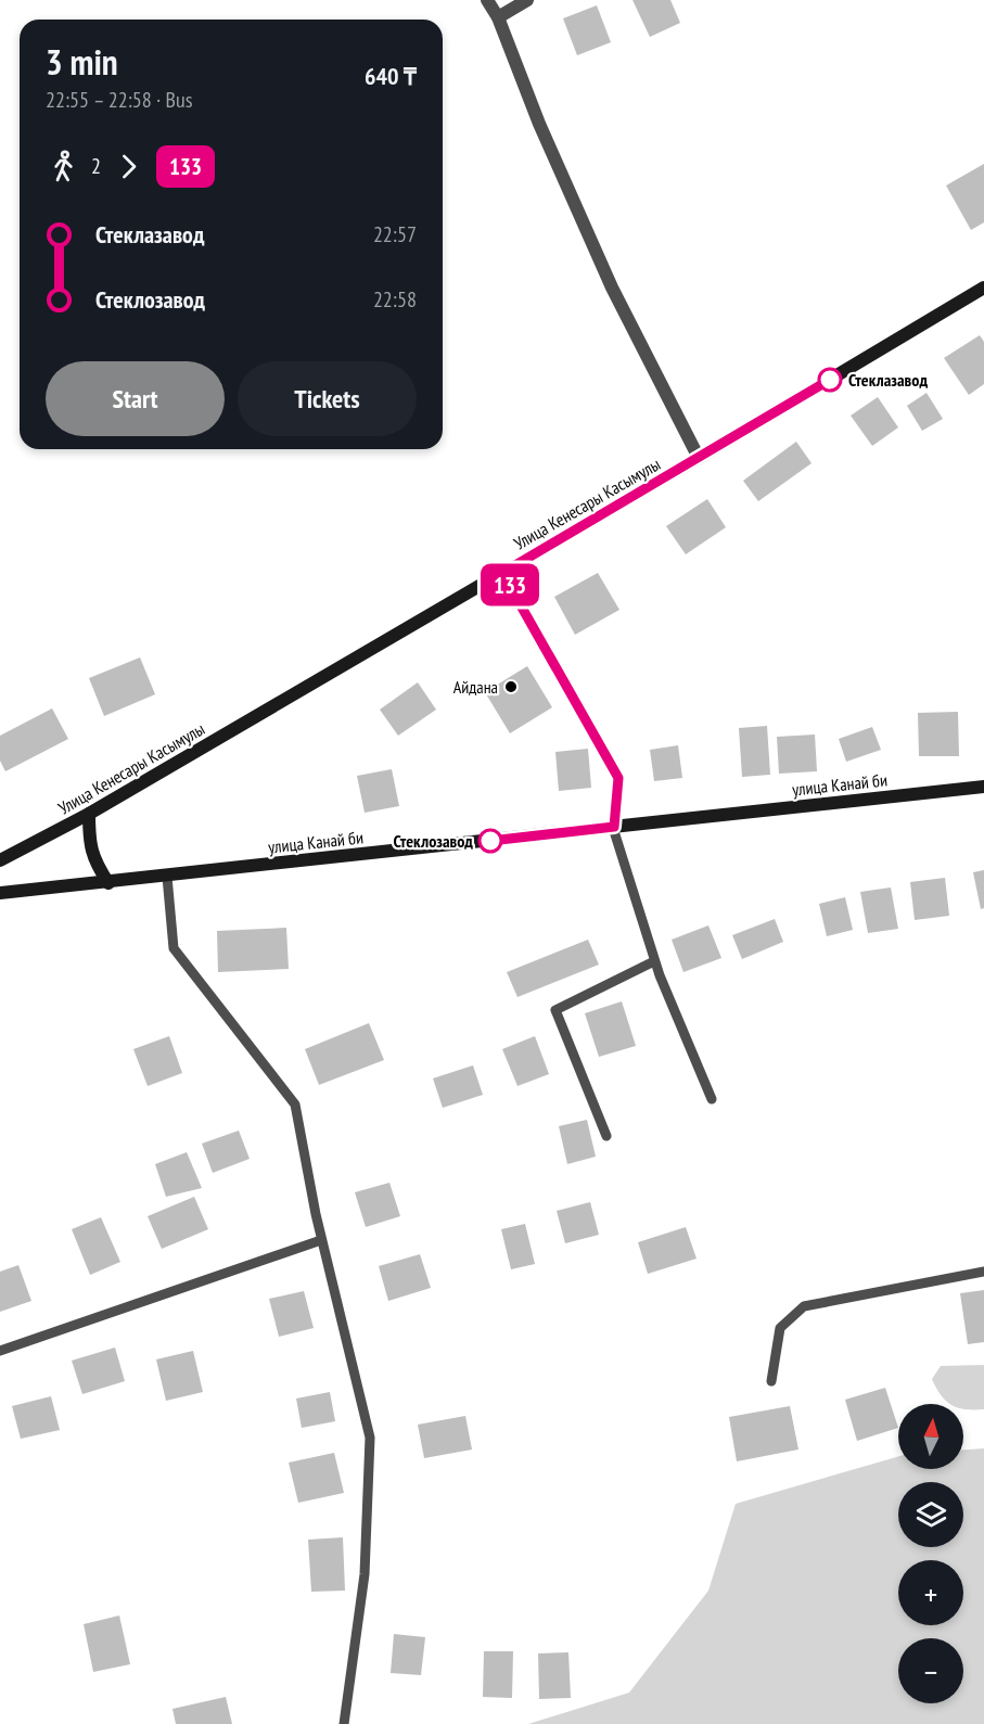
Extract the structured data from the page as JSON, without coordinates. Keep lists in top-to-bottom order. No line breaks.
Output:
{"streets":{"main road":["Улица Кенесары Касымулы","улица Канай би"]},"places":["Стеклазавод","Айдана","Стеклозавод"],"lines":["bus line 133"],"north":"top","page":{"on_map":"133","heading":["3 min","22:55 – 22:58 · Bus","640 ₸"],"legs":["2","133"],"list":[{"name":"Стеклазавод","value":"22:57"},{"name":"Стеклозавод","value":"22:58"}],"buttons":["Start","Tickets"],"map_buttons":["+","−"]}}
